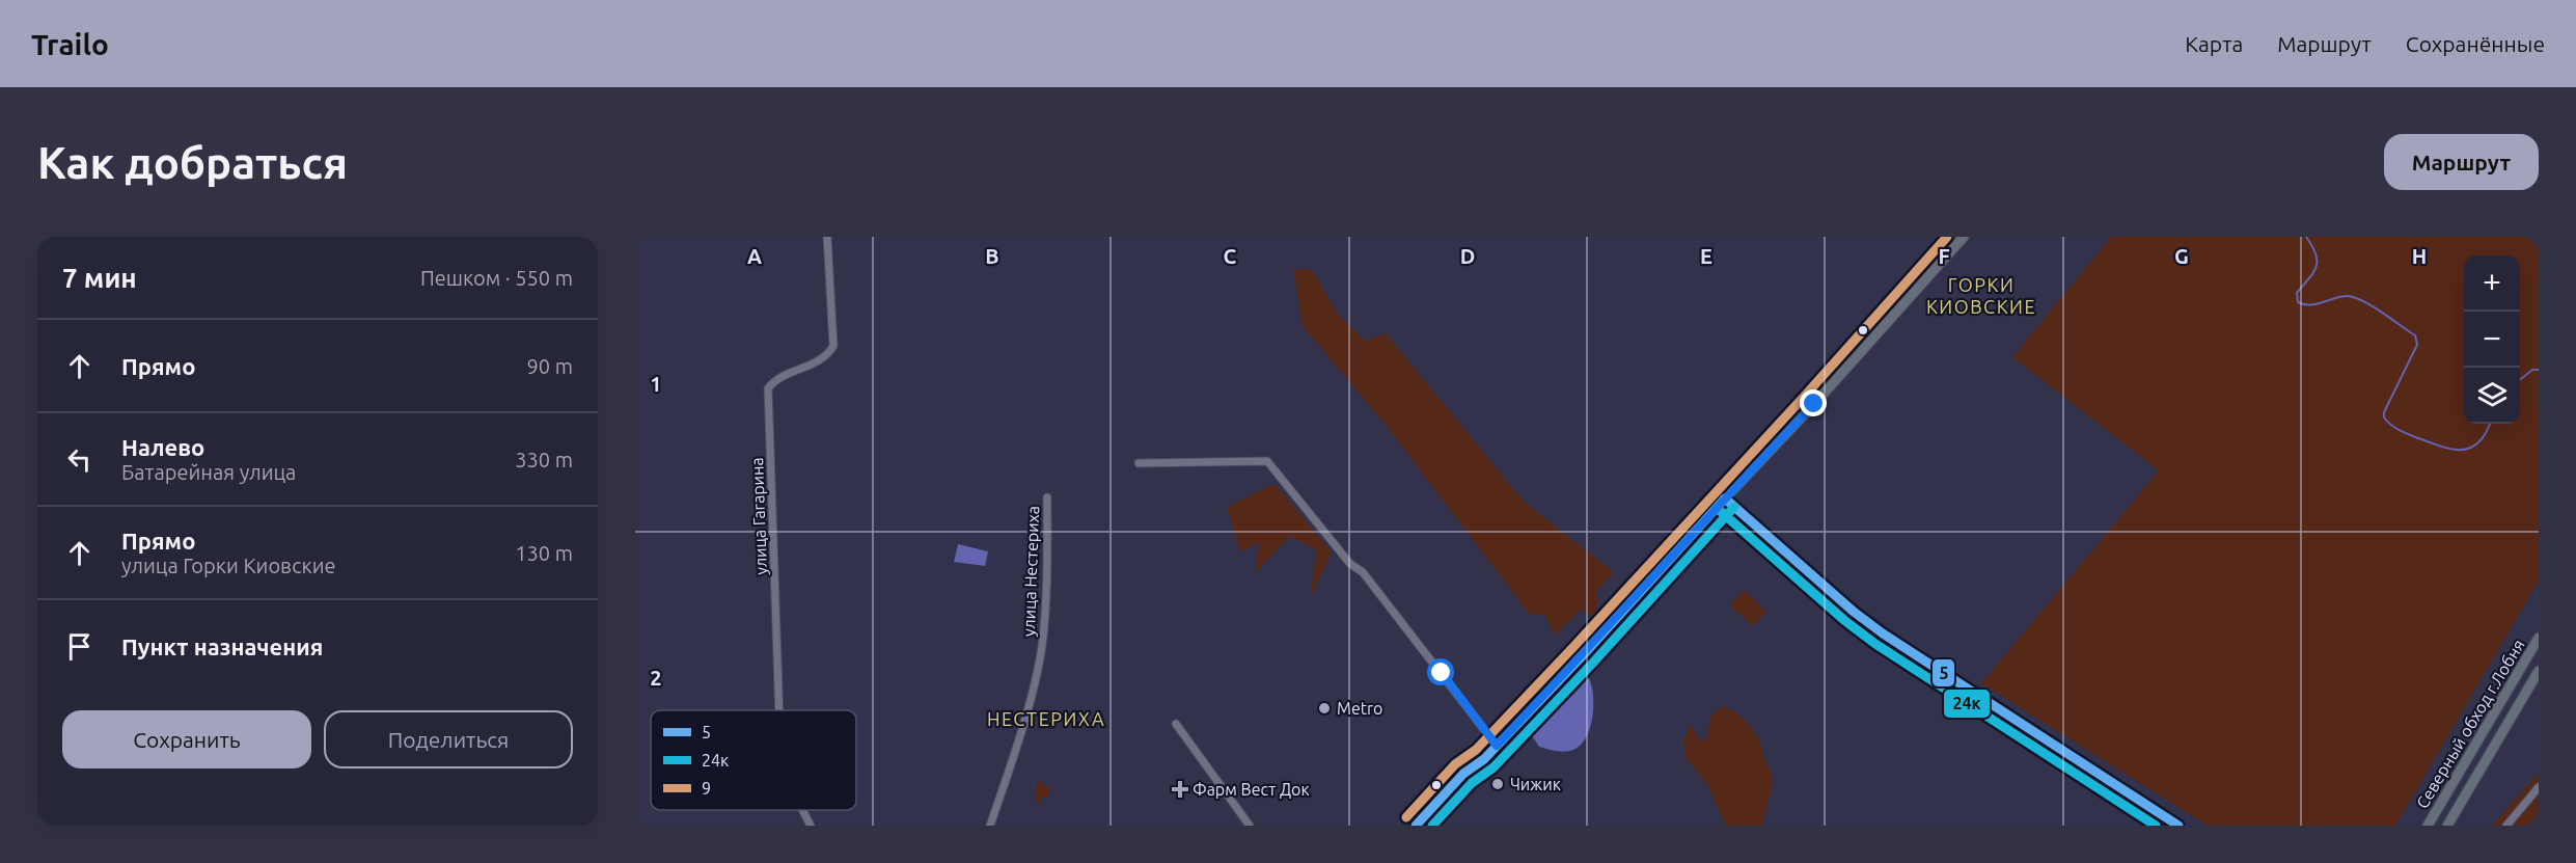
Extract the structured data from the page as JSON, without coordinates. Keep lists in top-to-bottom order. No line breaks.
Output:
{"streets":{"main road":["Северный обход г.Лобня"],"street":["улица Гагарина","улица Нестериха"]},"districts":["ГОРКИ КИОВСКИЕ","НЕСТЕРИХА"],"places":{"other":["Metro","Чижик"],"health":["Фарм Вест Док"]},"lines":["transit line 9","transit line 5","transit line 24к"],"legend":["5","24к","9"],"page":{"header":"Trailo","nav":["Карта","Маршрут","Сохранённые"],"buttons":["Маршрут",["Сохранить","Поделиться"]],"title":"Как добраться","heading":["7 мин","Пешком · 550 m"],"map_buttons":["+","−"],"list":[["Прямо","90 m"],["Налево","Батарейная улица","330 m"],["Прямо","улица Горки Киовские","130 m"],"Пункт назначения"]},"grid":{"columns":["A","B","C","D","E","F","G","H"],"rows":["1","2"]}}
